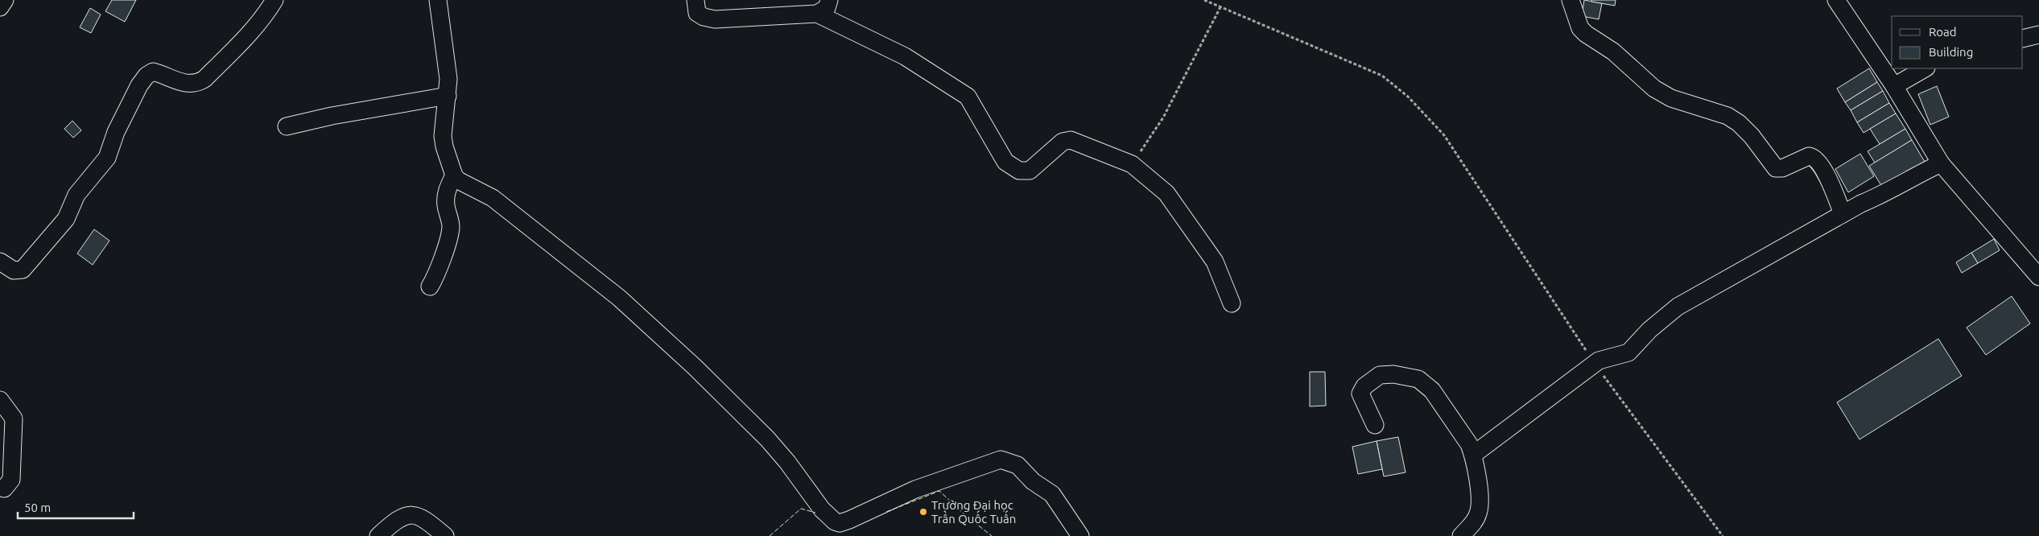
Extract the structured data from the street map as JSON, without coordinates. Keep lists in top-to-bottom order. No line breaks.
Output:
{"places":["Trường Đại học Trần Quốc Tuấn"],"legend":["Road","Building"],"scale_bar":"50 m"}
